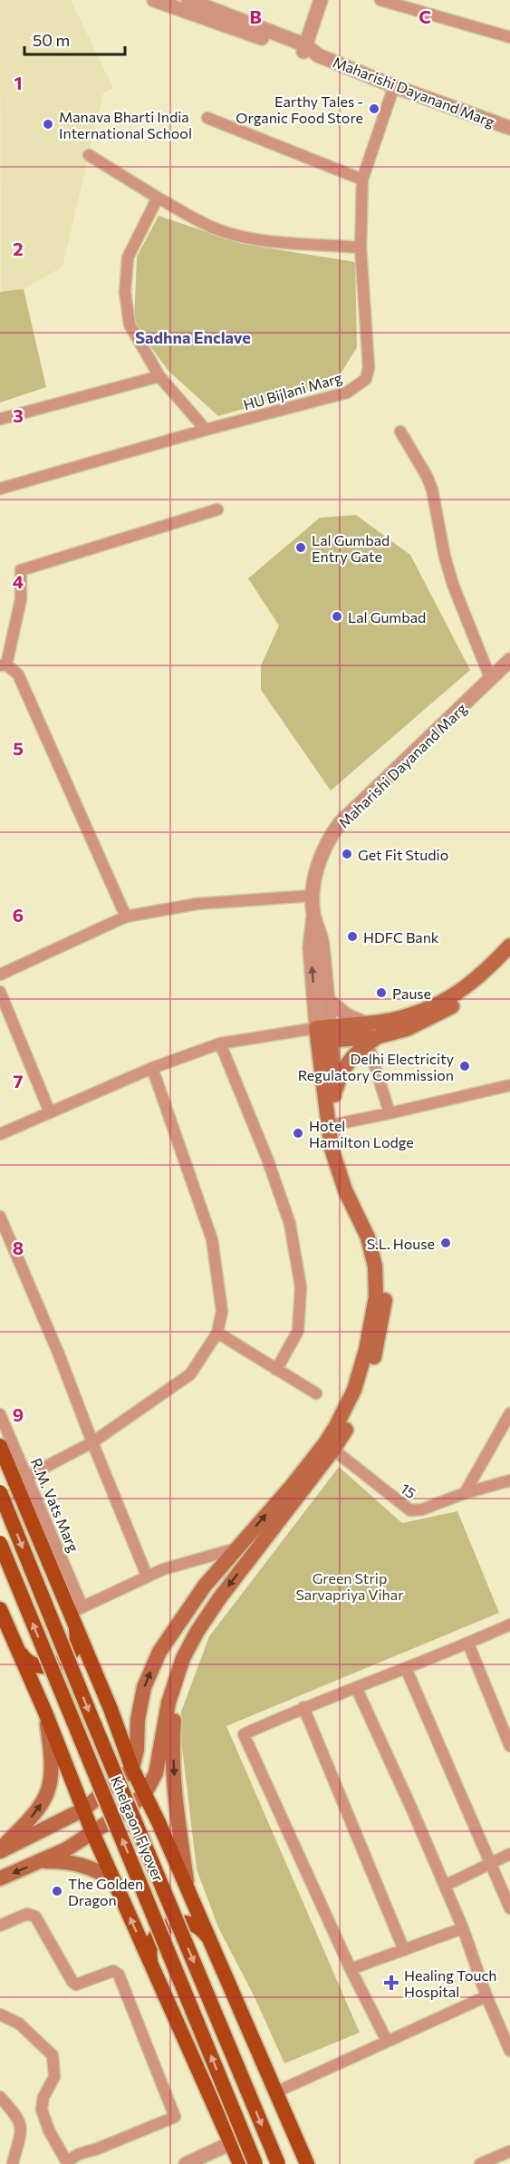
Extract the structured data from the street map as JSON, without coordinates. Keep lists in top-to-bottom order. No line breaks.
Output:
{"streets":{"main road":["Maharishi Dayanand Marg","Khelgaon Flyover"],"street":["HU Bijlani Marg","15","R.M. Vats Marg"]},"crossings":[["Maharishi Dayanand Marg","HU Bijlani Marg"],["Maharishi Dayanand Marg","15"]],"districts":["Sadhna Enclave"],"parks":["Green Strip Sarvapriya Vihar"],"places":{"other":["Earthy Tales - Organic Food Store","Manava Bharti India International School","Lal Gumbad Entry Gate","Lal Gumbad","Get Fit Studio","HDFC Bank","Pause","Delhi Electricity Regulatory Commission","Hotel Hamilton Lodge","S.L. House","The Golden Dragon"],"health":["Healing Touch Hospital"]},"scale_bar":"50 m","grid":{"columns":["B","C"],"rows":["1","2","3","4","5","6","7","8","9"]}}
